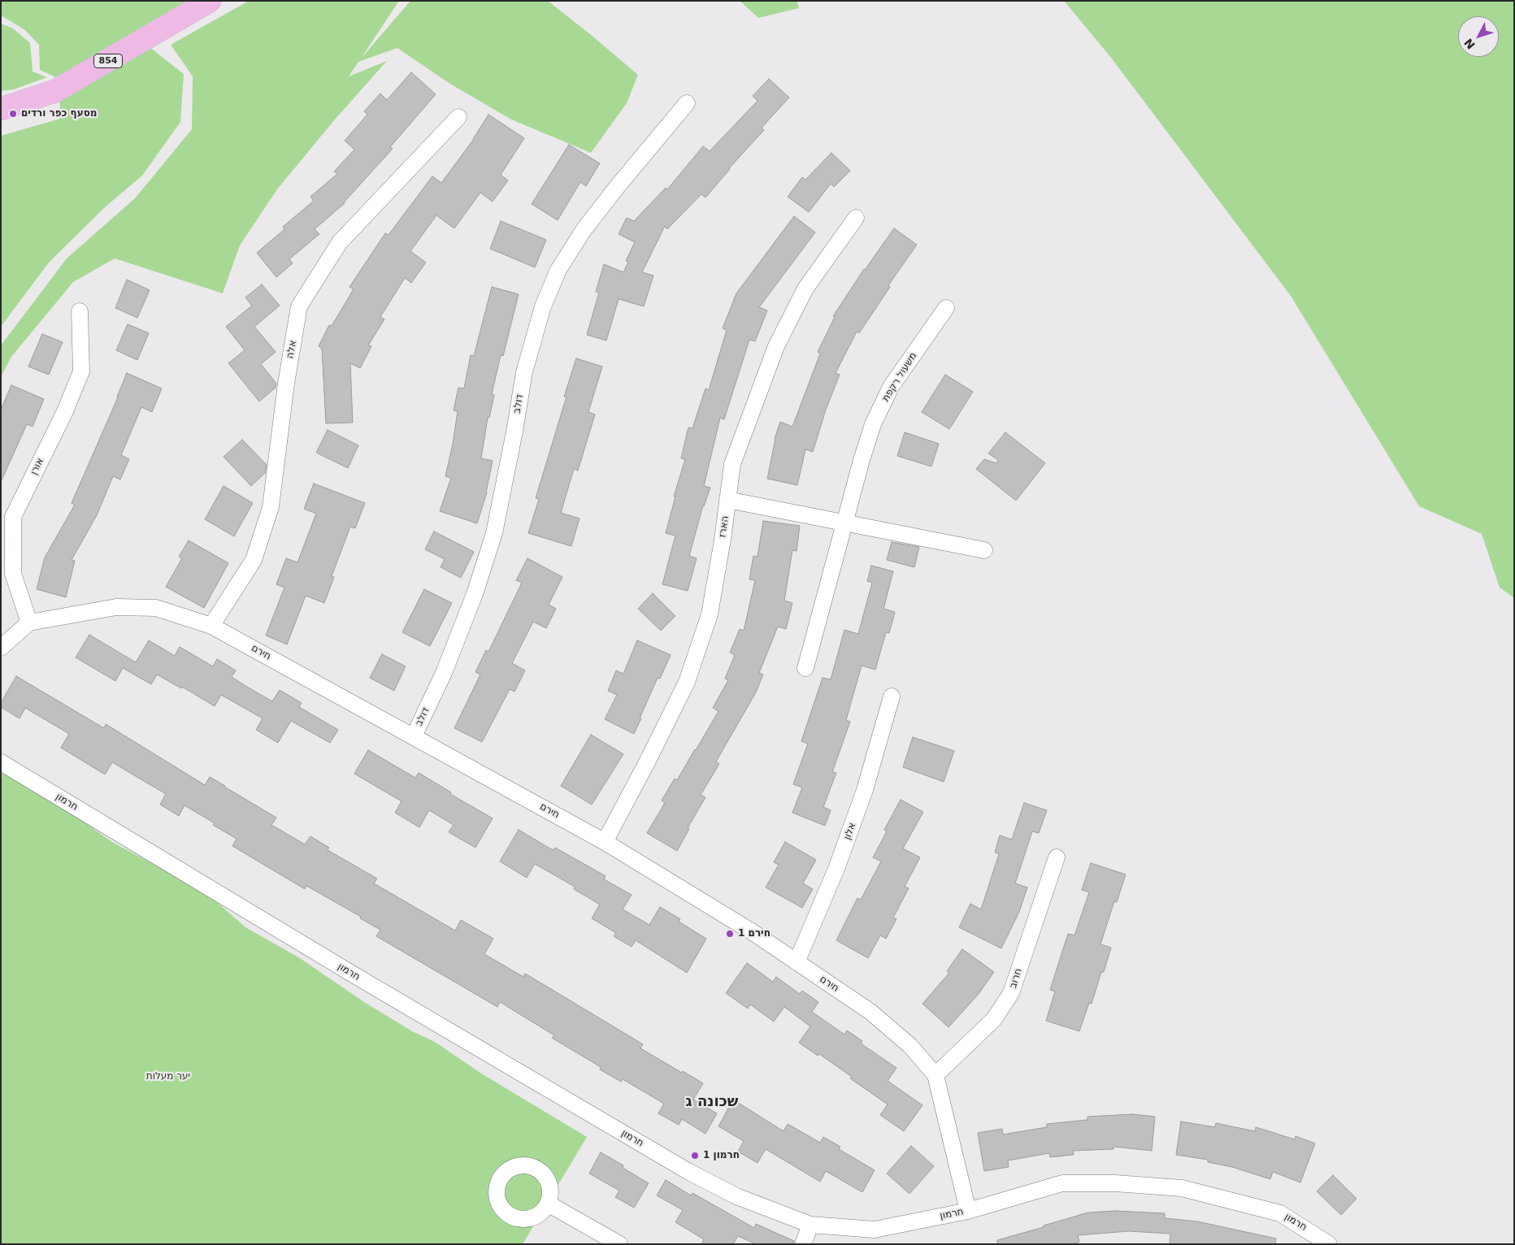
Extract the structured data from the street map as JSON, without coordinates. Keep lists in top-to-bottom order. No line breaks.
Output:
{"streets":{"main road":["854"],"street":["אלה","משעול רקפת","דולב","אורן","הארז","חירם","חרמון","אלון","חרוב"]},"crossings":[["אלה","חירם"],["דולב","חירם"],["אורן","חירם"],["הארז","חירם"],["חירם","חרמון"],["חירם","אלון"],["חירם","חרוב"]],"districts":["שכונה ג"],"parks":["יער מעלות"],"places":["מסעף כפר ורדים","חירם 1","חרמון 1"],"north":"bottom left"}
